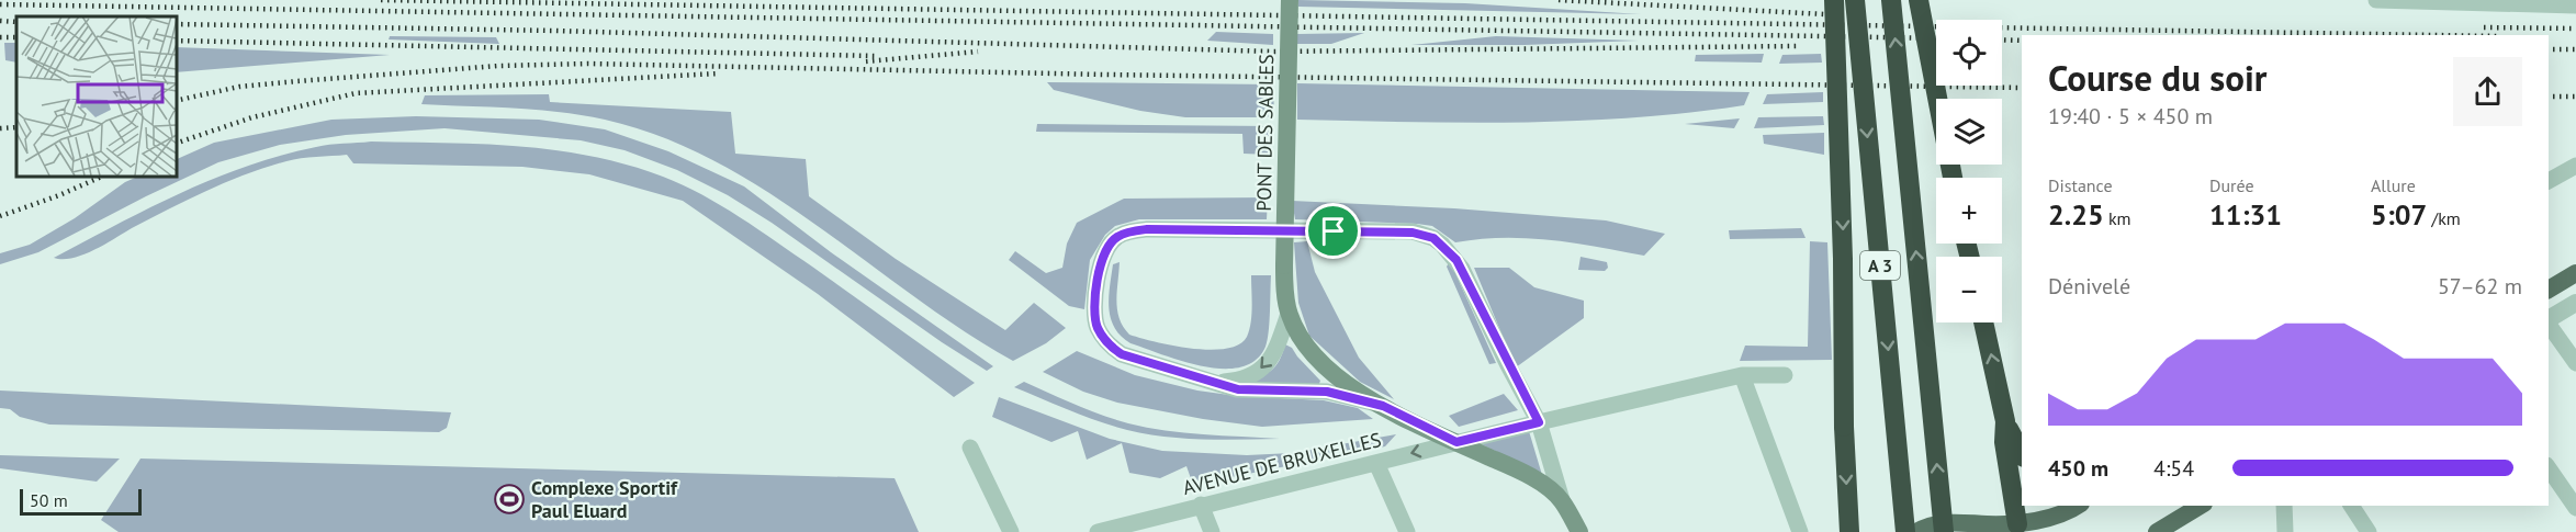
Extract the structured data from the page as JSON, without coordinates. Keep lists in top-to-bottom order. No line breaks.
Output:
{"streets":{"highway":["A 3"],"main road":["PONT DES SABLES"],"street":["AVENUE DE BRUXELLES"]},"places":{"sports":["Complexe Sportif Paul Eluard"]},"scale_bar":"50 m","page":{"map_buttons":["+","−"],"heading":["Course du soir","19:40 · 5 × 450 m"],"stats":[["Distance","2.25 km"],["Durée","11:31"],["Allure","5:07 /km"]],"chart":["Dénivelé","57–62 m"],"list":[{"name":"450 m","note":"4:54"}],"scale":"50 m"}}
